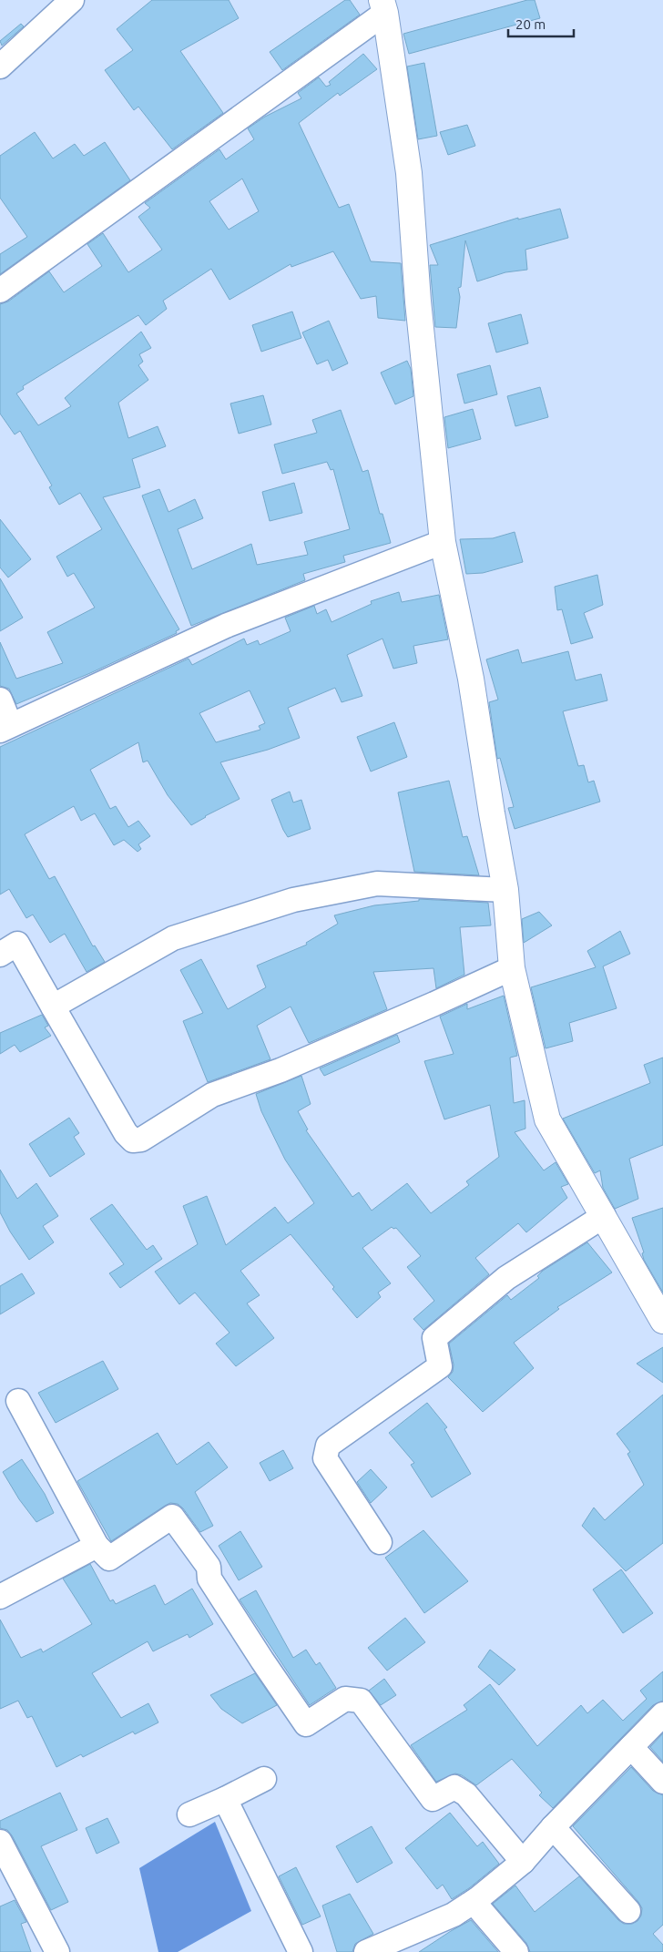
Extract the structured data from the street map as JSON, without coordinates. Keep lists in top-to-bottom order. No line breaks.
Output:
{"scale_bar":"20 m"}
